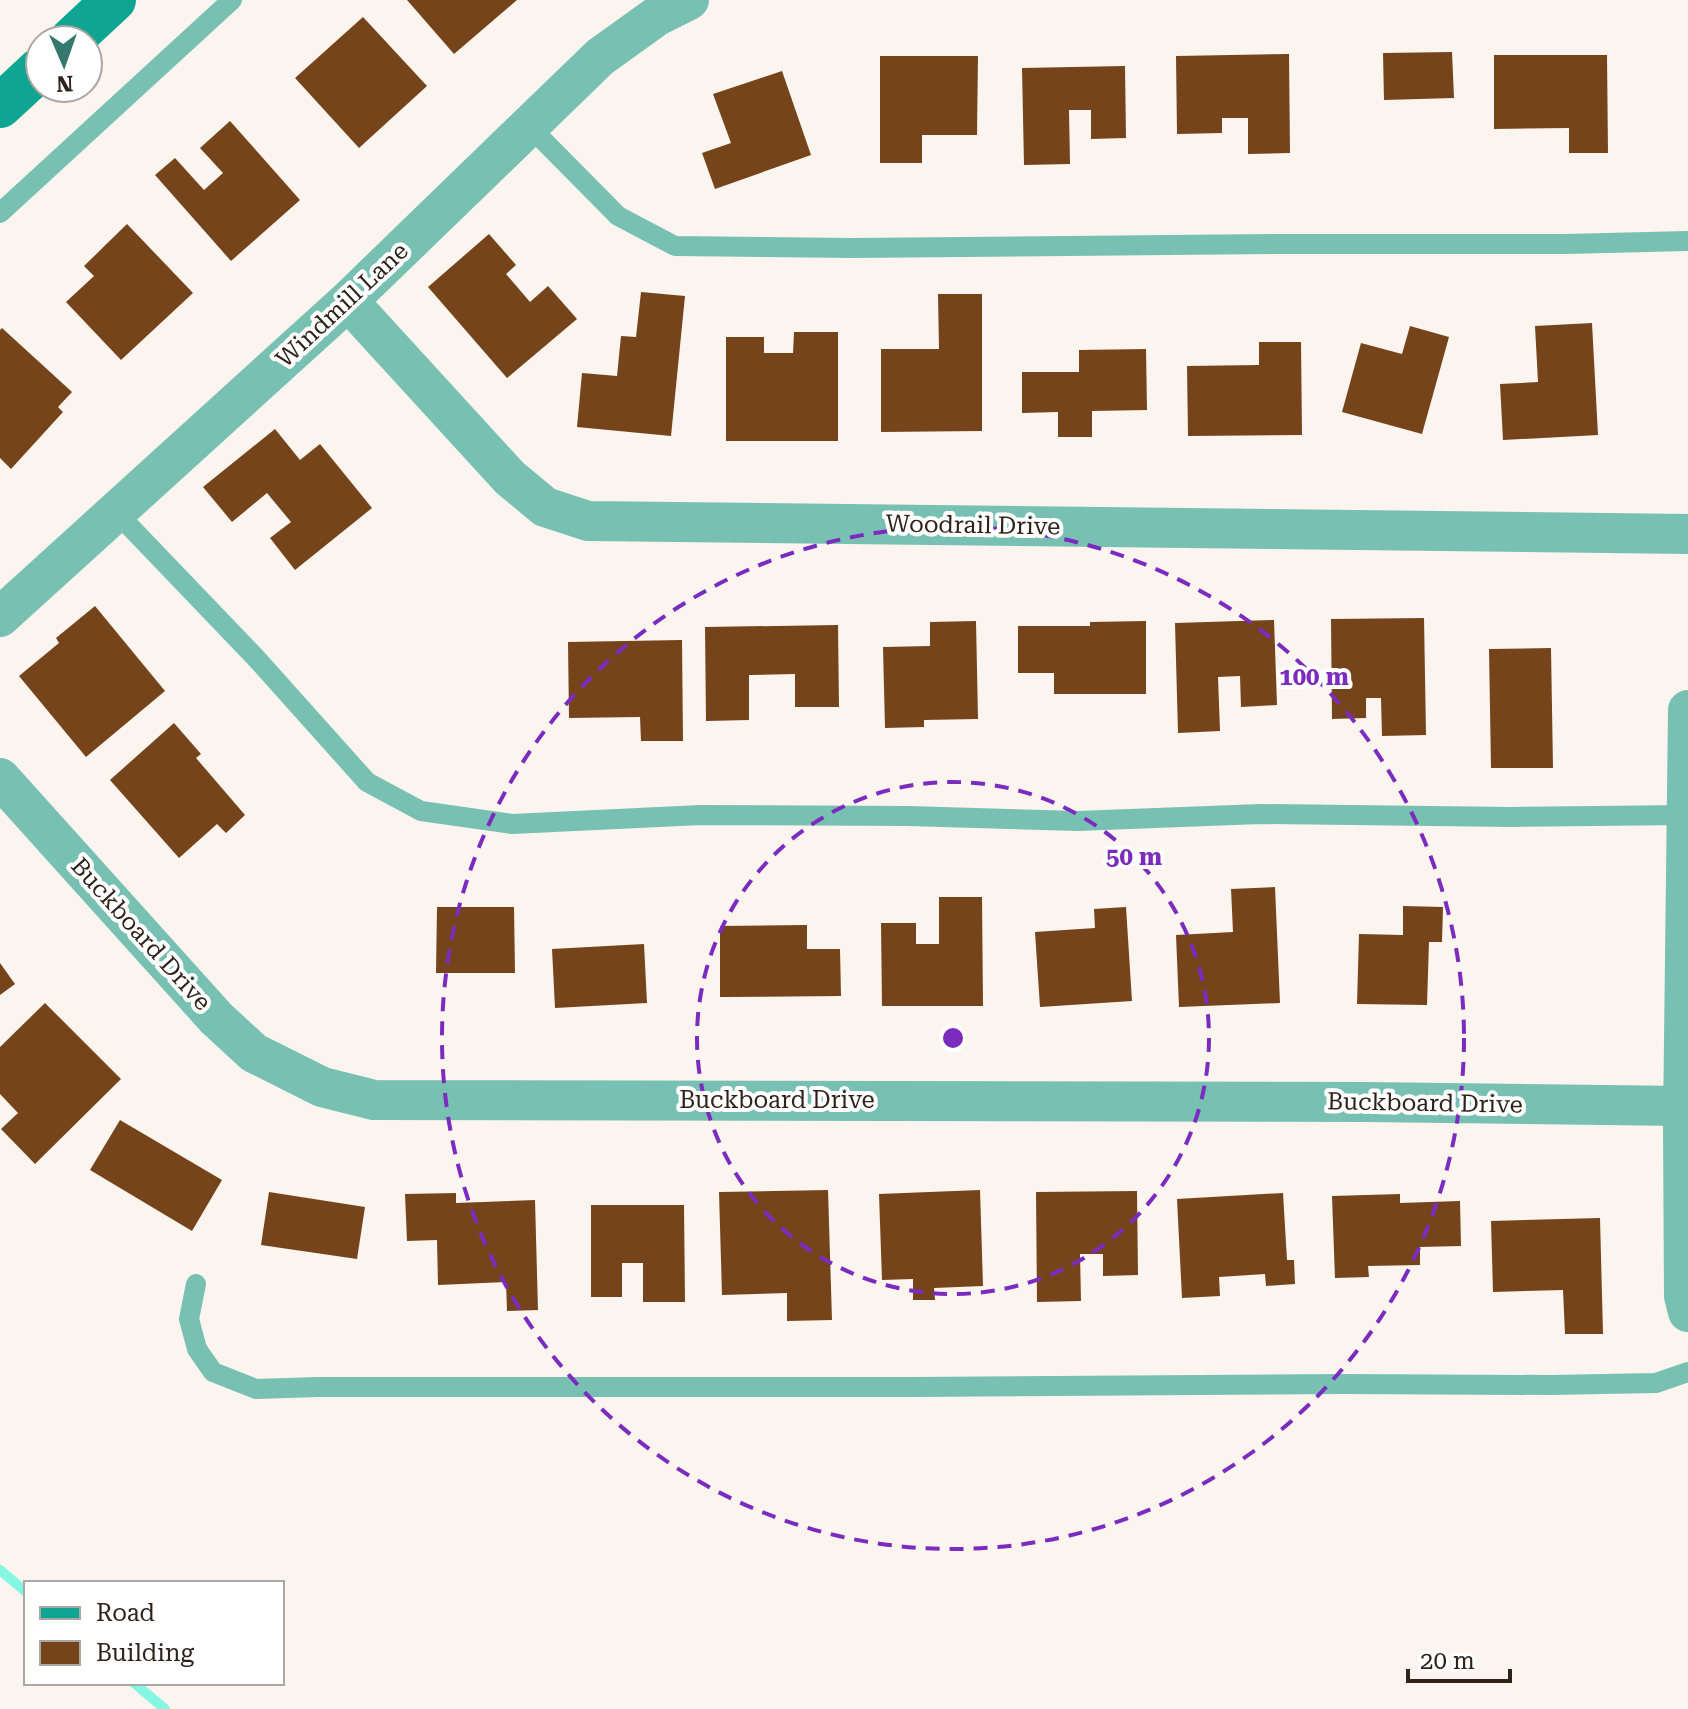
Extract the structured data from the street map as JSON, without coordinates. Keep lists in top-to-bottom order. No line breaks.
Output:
{"streets":{"street":["Windmill Lane","Woodrail Drive","Buckboard Drive"]},"crossings":[["Windmill Lane","Woodrail Drive"]],"legend":["Road","Building"],"scale_bar":"20 m","north":"bottom","rings":["100 m","50 m"]}
